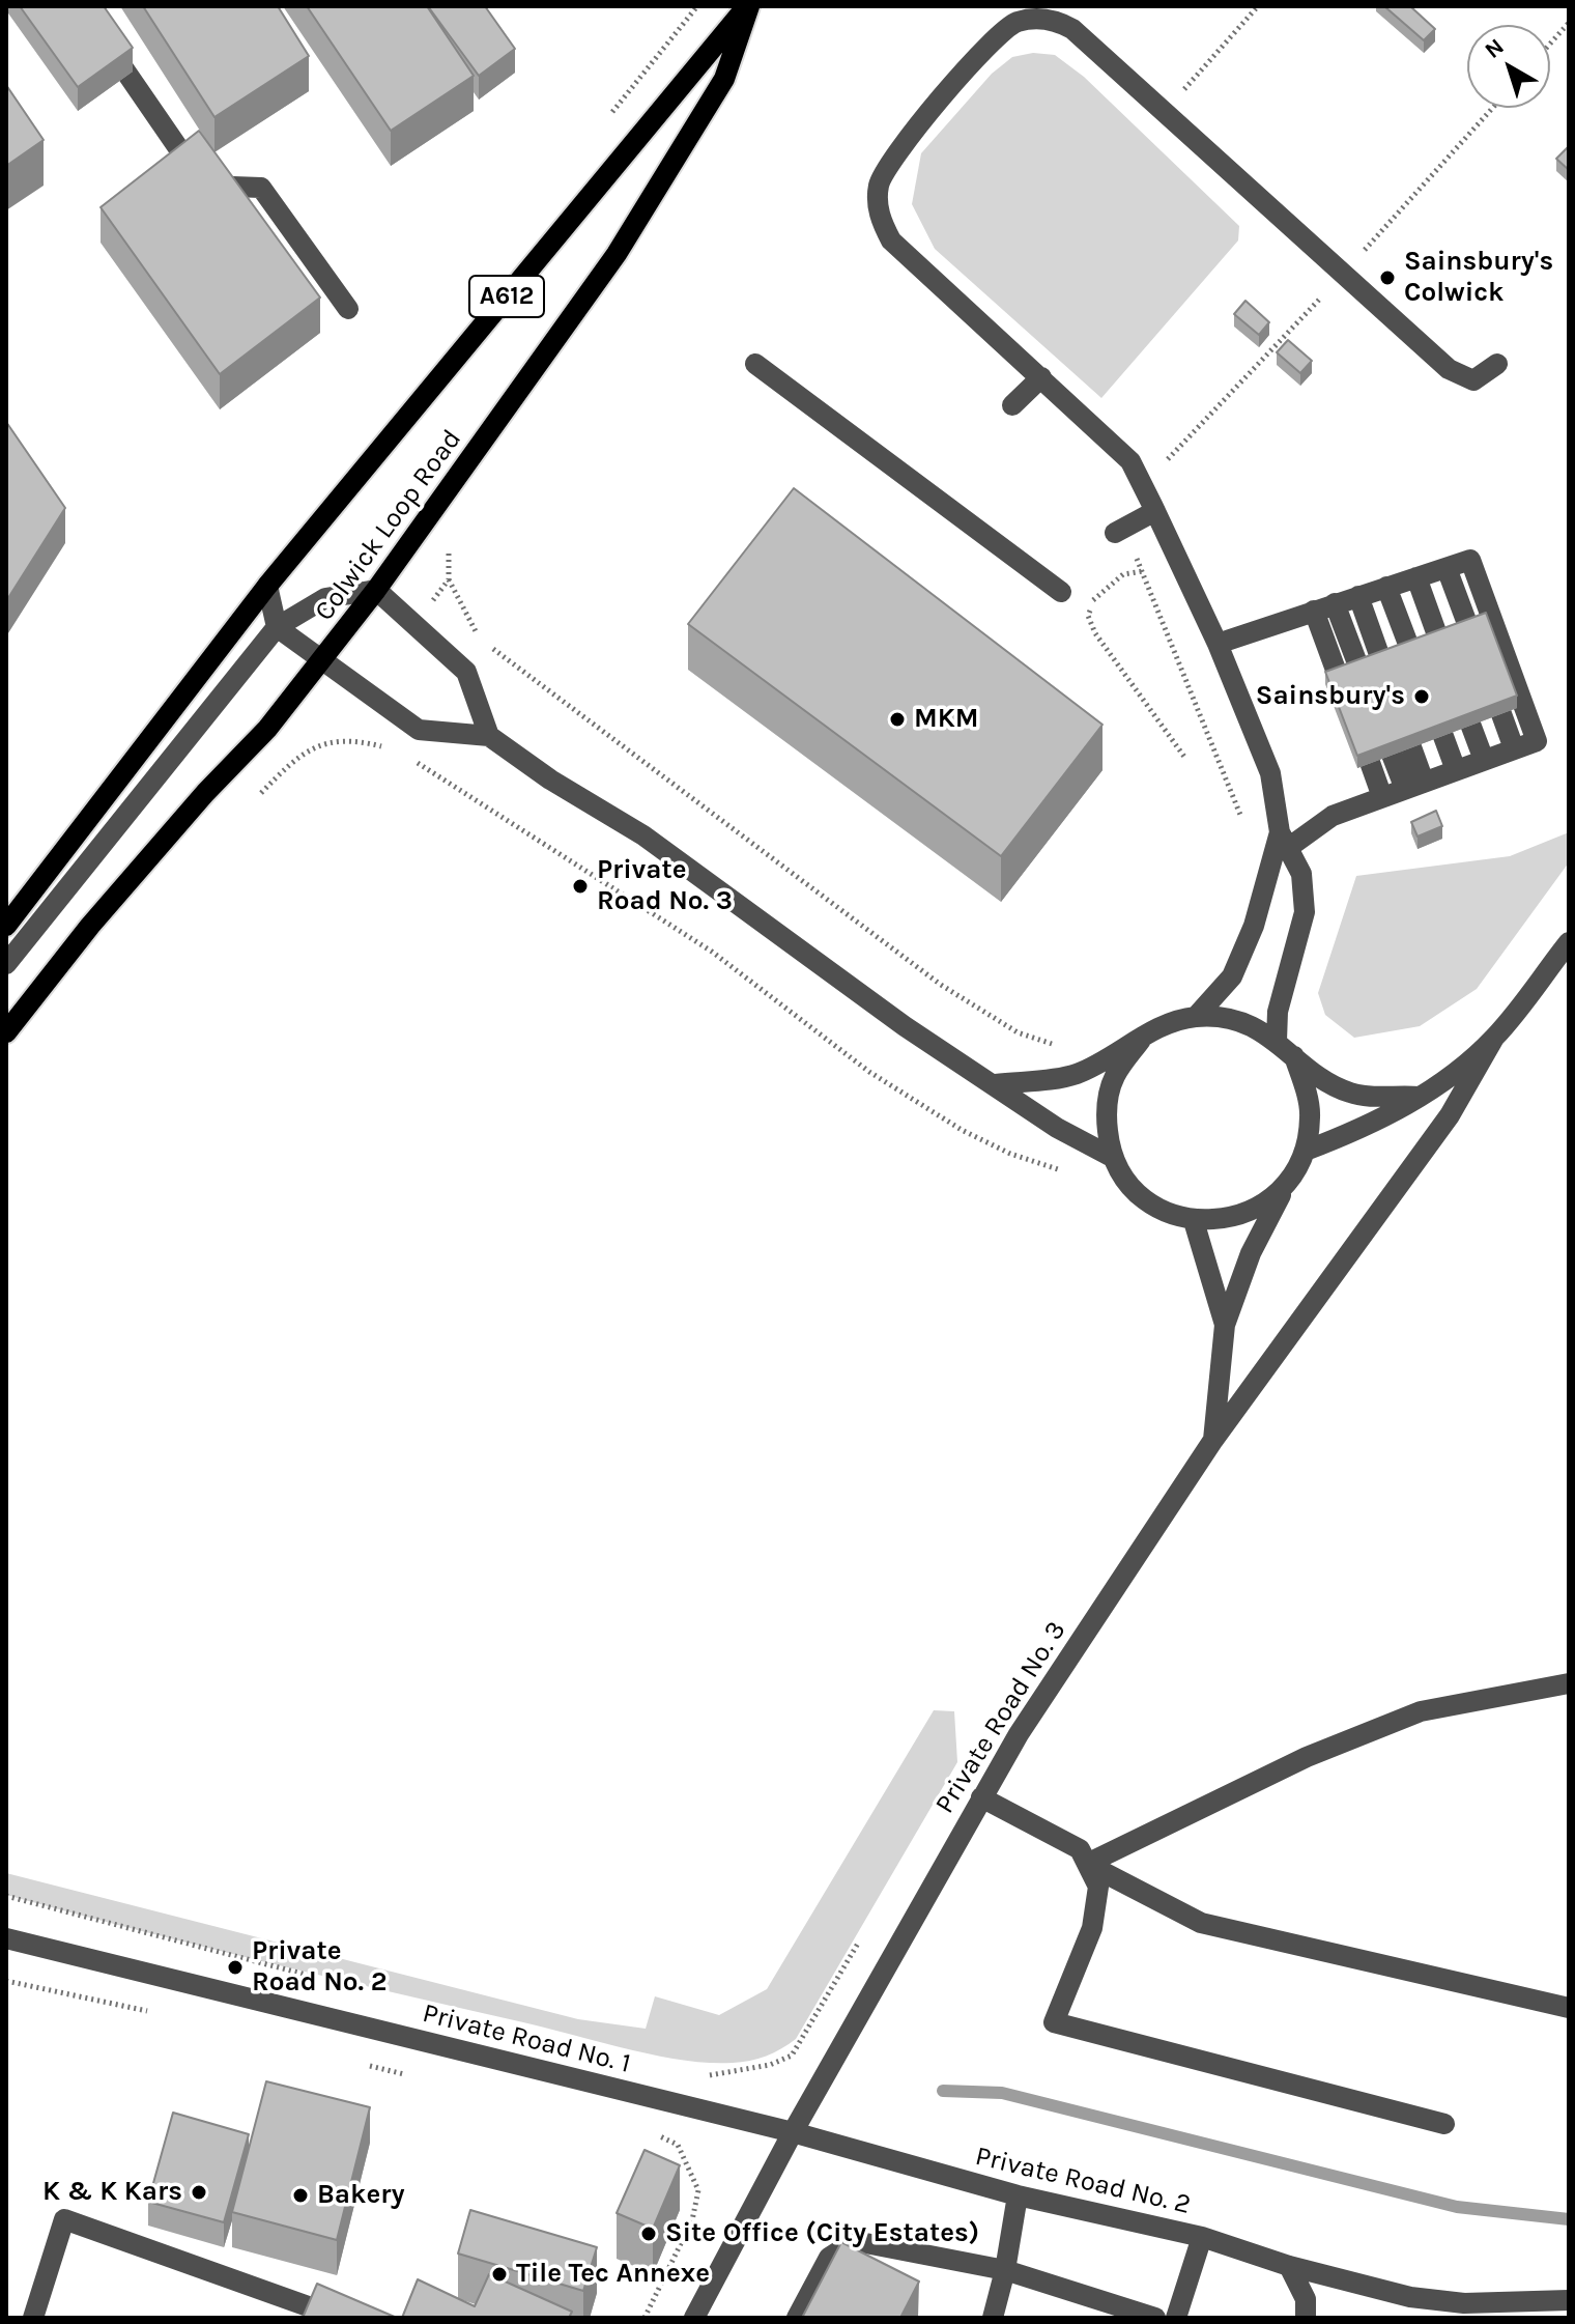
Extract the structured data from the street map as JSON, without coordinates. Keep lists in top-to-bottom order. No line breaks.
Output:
{"streets":{"main road":["A612","Colwick Loop Road"],"street":["Private Road No. 3","Private Road No. 1","Private Road No. 2"]},"crossings":[["Private Road No. 3","Private Road No. 1"],["Private Road No. 3","Private Road No. 2"],["Private Road No. 1","Private Road No. 2"]],"places":["Sainsbury's Colwick","Sainsbury's","MKM","Private Road No. 3","Private Road No. 2","K & K Kars","Bakery","Site Office (City Estates)","Tile Tec Annexe"],"north":"top left"}
